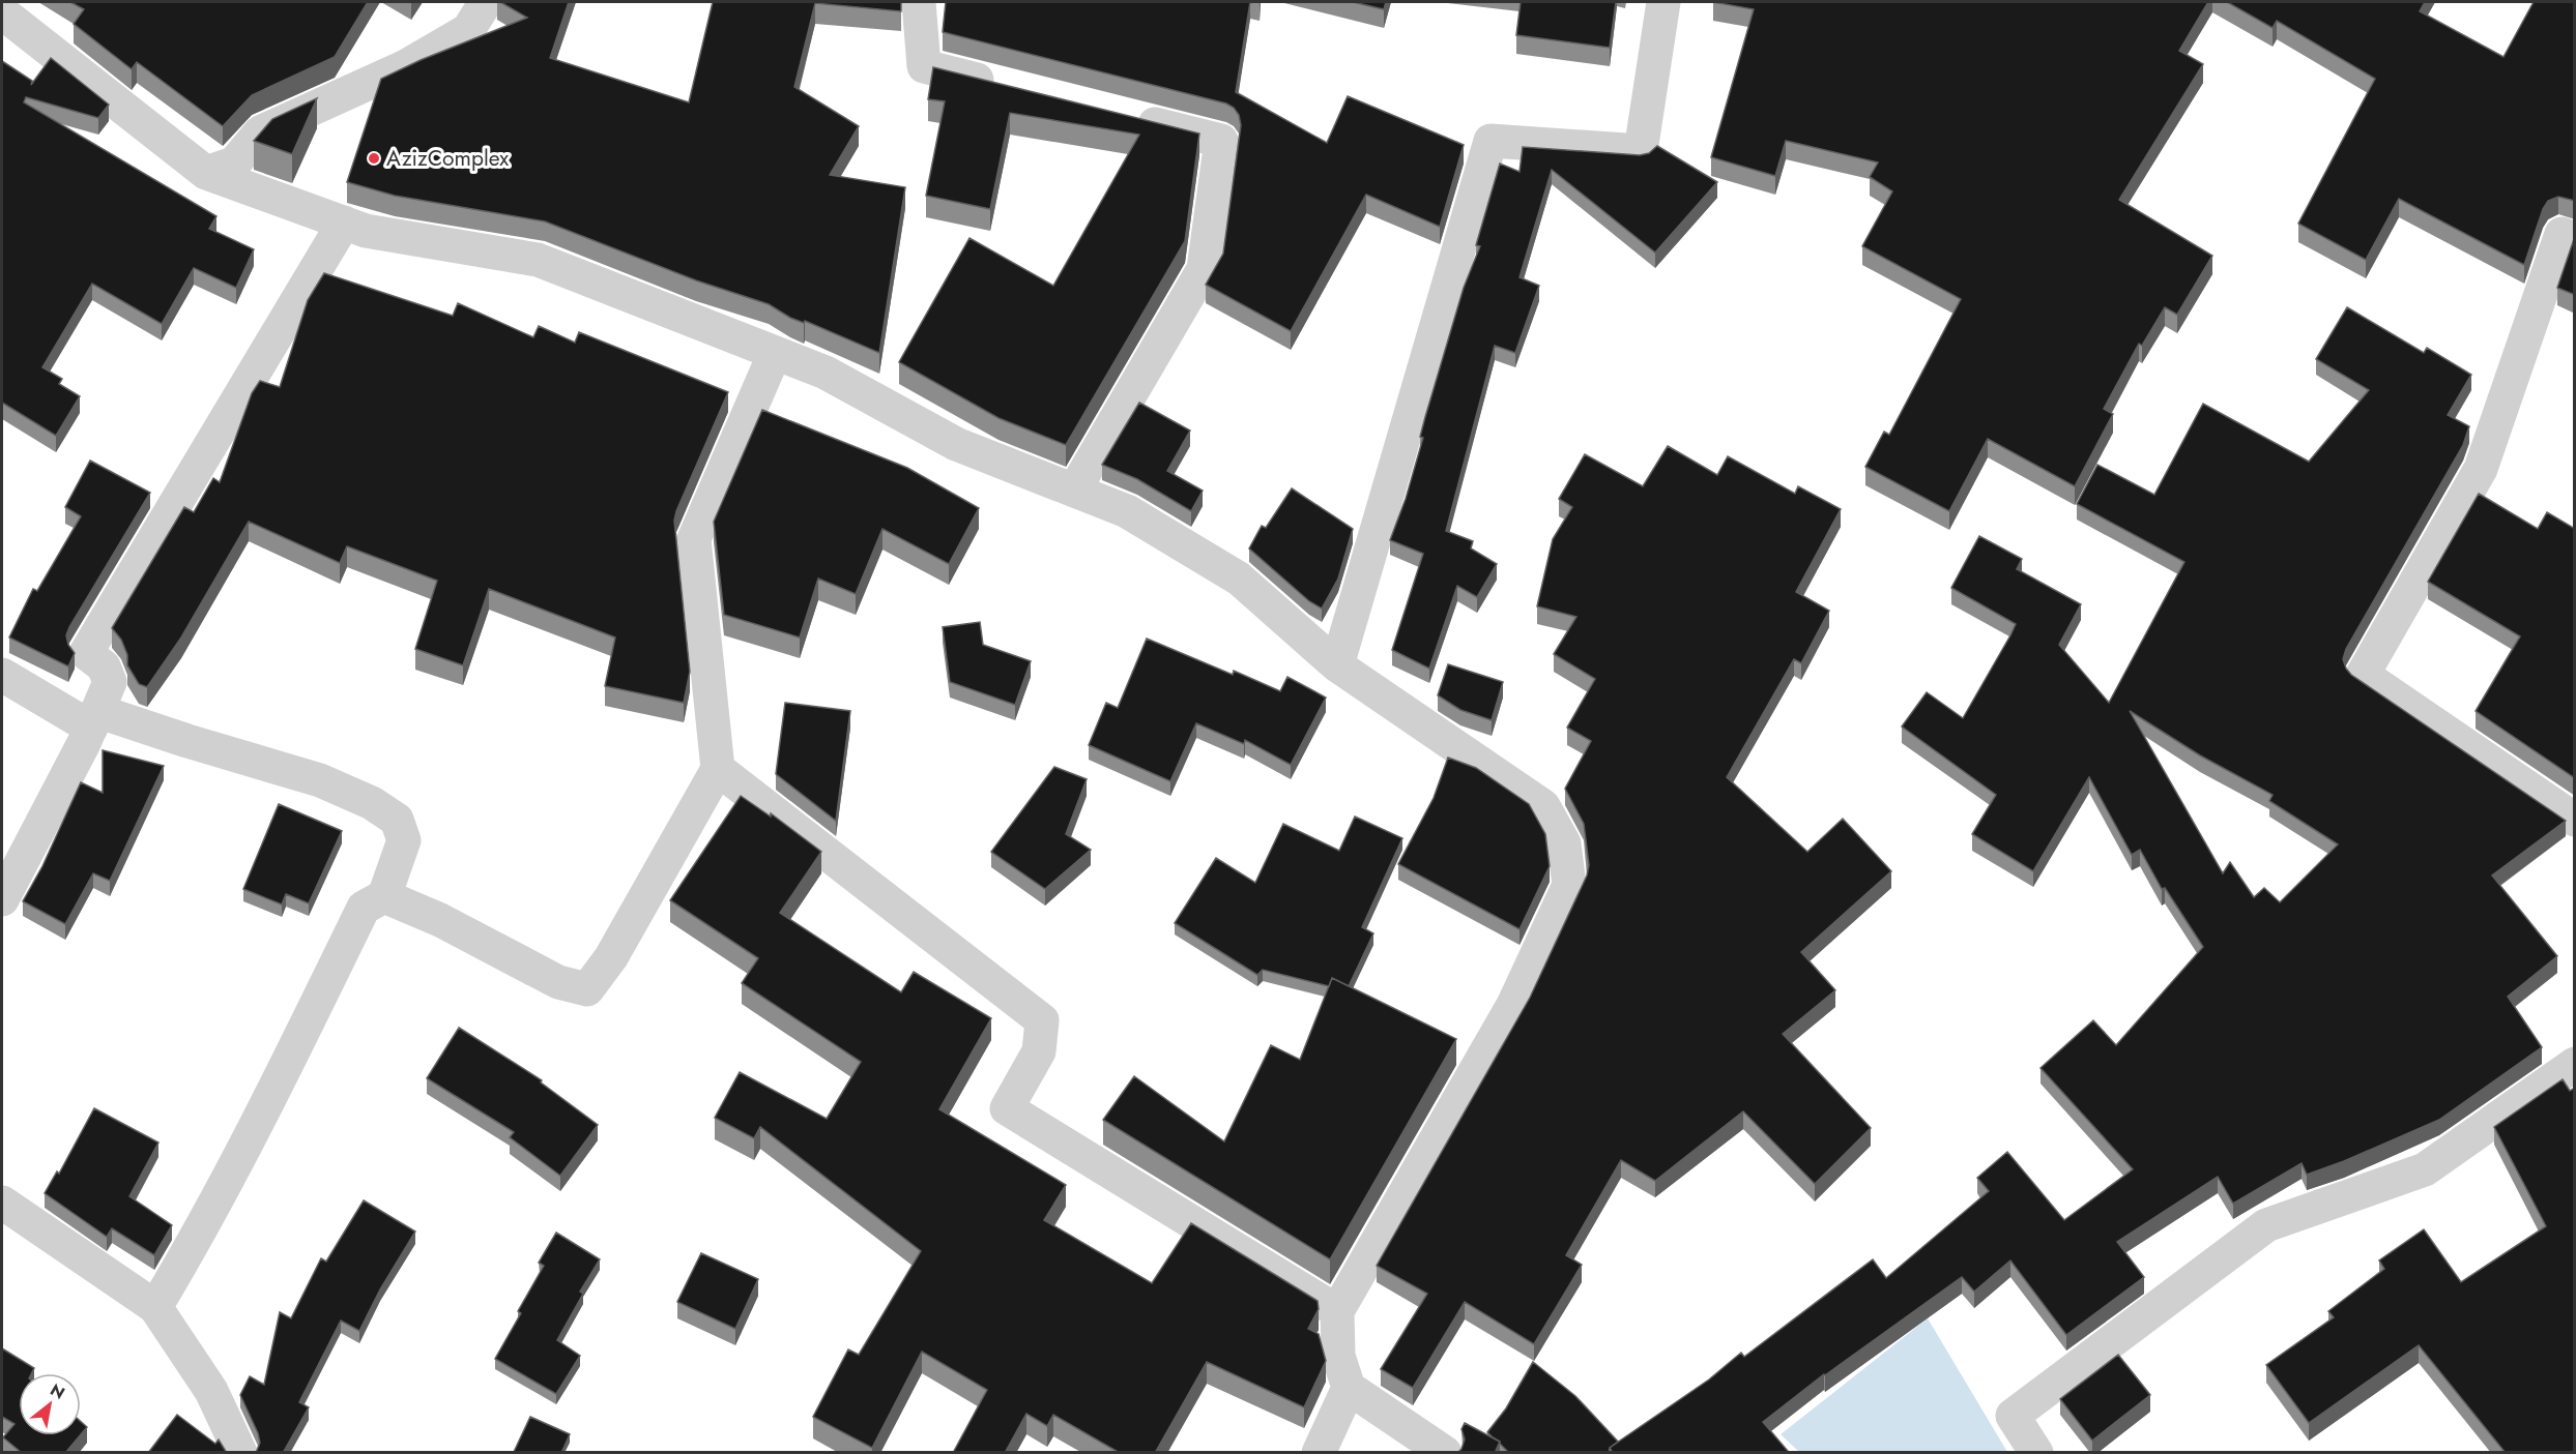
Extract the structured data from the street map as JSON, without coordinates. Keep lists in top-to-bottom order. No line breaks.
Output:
{"places":["AzizComplex"],"north":"top right"}
